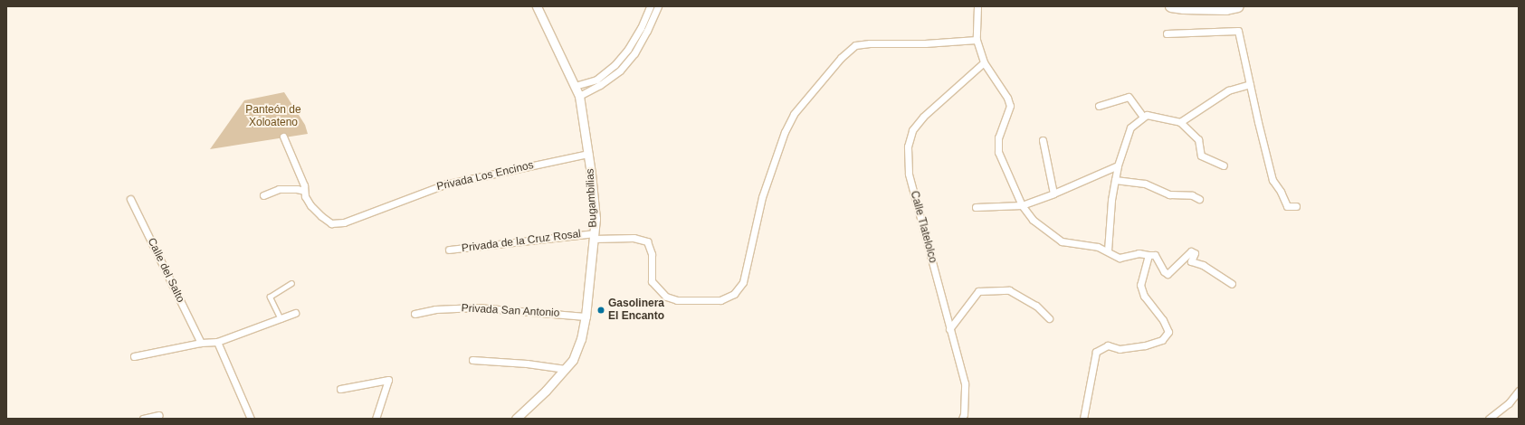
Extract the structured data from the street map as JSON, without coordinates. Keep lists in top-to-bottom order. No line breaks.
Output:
{"streets":{"main road":["Bugambilias"],"street":["Privada Los Encinos","Calle Tlatelolco","Privada de la Cruz Rosal","Calle del Salto","Privada San Antonio"]},"crossings":[["Privada Los Encinos","Bugambilias"],["Bugambilias","Privada de la Cruz Rosal"],["Bugambilias","Privada San Antonio"]],"parks":["Panteón de Xoloateno"],"places":["Gasolinera El Encanto"]}
